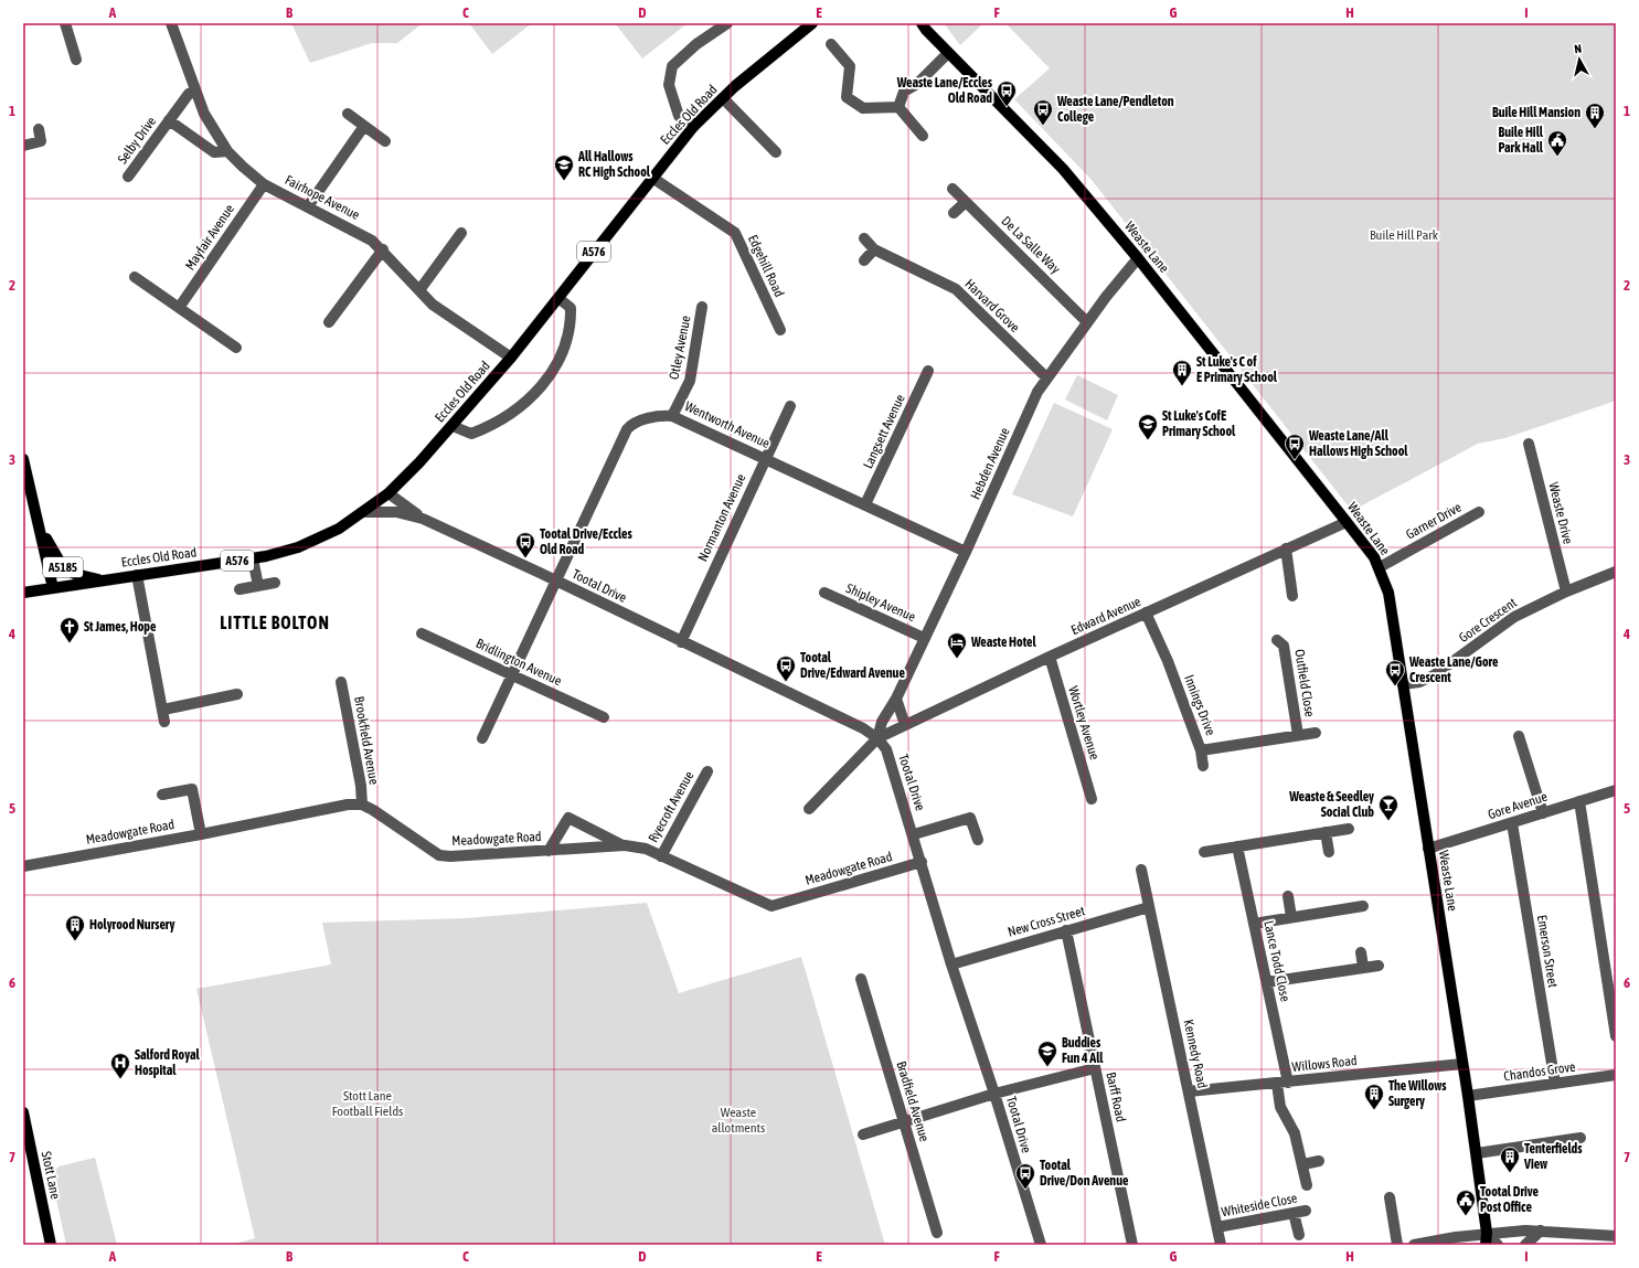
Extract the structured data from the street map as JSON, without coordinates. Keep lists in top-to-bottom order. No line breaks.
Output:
{"streets":{"main road":["Eccles Old Road","Weaste Lane","A576","A5185","Stott Lane"],"street":["Selby Drive","Fairhope Avenue","Mayfair Avenue","De La Salle Way","Edgehill Road","Harvard Grove","Otley Avenue","Wentworth Avenue","Langsett Avenue","Hebden Avenue","Weaste Drive","Normanton Avenue","Garner Drive","Tootal Drive","Shipley Avenue","Edward Avenue","Gore Crescent","Bridlington Avenue","Outfield Close","Innings Drive","Wortley Avenue","Brookfield Avenue","Gore Avenue","Ryecroft Avenue","Meadowgate Road","New Cross Street","Emerson Street","Lance Todd Close","Kennedy Road","Willows Road","Chandos Grove","Barff Road","Bradfield Avenue","Whiteside Close"]},"crossings":[["Eccles Old Road","Fairhope Avenue"],["Eccles Old Road","Edgehill Road"],["Eccles Old Road","A5185"],["Eccles Old Road","Tootal Drive"],["Selby Drive","Fairhope Avenue"],["Fairhope Avenue","Mayfair Avenue"],["De La Salle Way","Hebden Avenue"],["Weaste Lane","Hebden Avenue"],["Weaste Lane","Garner Drive"],["Weaste Lane","Edward Avenue"],["Weaste Lane","Gore Crescent"],["Weaste Lane","Gore Avenue"],["Weaste Lane","Willows Road"],["Weaste Lane","Chandos Grove"],["Harvard Grove","Hebden Avenue"],["Otley Avenue","Wentworth Avenue"],["Wentworth Avenue","Langsett Avenue"],["Wentworth Avenue","Hebden Avenue"],["Wentworth Avenue","Normanton Avenue"],["Wentworth Avenue","Tootal Drive"],["Wentworth Avenue","Bridlington Avenue"],["Hebden Avenue","Tootal Drive"],["Hebden Avenue","Shipley Avenue"],["Hebden Avenue","Edward Avenue"],["Weaste Drive","Gore Crescent"],["Normanton Avenue","Tootal Drive"],["Tootal Drive","Edward Avenue"],["Tootal Drive","Meadowgate Road"],["Tootal Drive","New Cross Street"],["Edward Avenue","Innings Drive"],["Edward Avenue","Wortley Avenue"],["Outfield Close","Innings Drive"],["Brookfield Avenue","Meadowgate Road"],["Gore Avenue","Emerson Street"],["Ryecroft Avenue","Meadowgate Road"],["New Cross Street","Kennedy Road"],["New Cross Street","Barff Road"],["Emerson Street","Chandos Grove"],["Lance Todd Close","Willows Road"],["Kennedy Road","Willows Road"],["Kennedy Road","Whiteside Close"]],"districts":["LITTLE BOLTON"],"parks":["Buile Hill Park","Stott Lane Football Fields","Weaste allotments"],"places":{"bus stop":["Weaste Lane/Eccles Old Road","Weaste Lane/Pendleton College","Weaste Lane/All Hallows High School","Tootal Drive/Eccles Old Road","Tootal Drive/Edward Avenue","Weaste Lane/Gore Crescent","Tootal Drive/Don Avenue"],"building":["Buile Hill Mansion","St Luke's C of E Primary School","Holyrood Nursery","The Willows Surgery","Tenterfields View"],"public building":["Buile Hill Park Hall","Tootal Drive Post Office"],"school or university":["All Hallows RC High School","St Luke's CofE Primary School","Buddies Fun 4 All"],"church":["St James, Hope"],"hotel":["Weaste Hotel"],"bar":["Weaste & Seedley Social Club"],"hospital":["Salford Royal Hospital"]},"north":"top","grid":{"columns":["A","B","C","D","E","F","G","H","I"],"rows":["1","2","3","4","5","6","7"]}}
